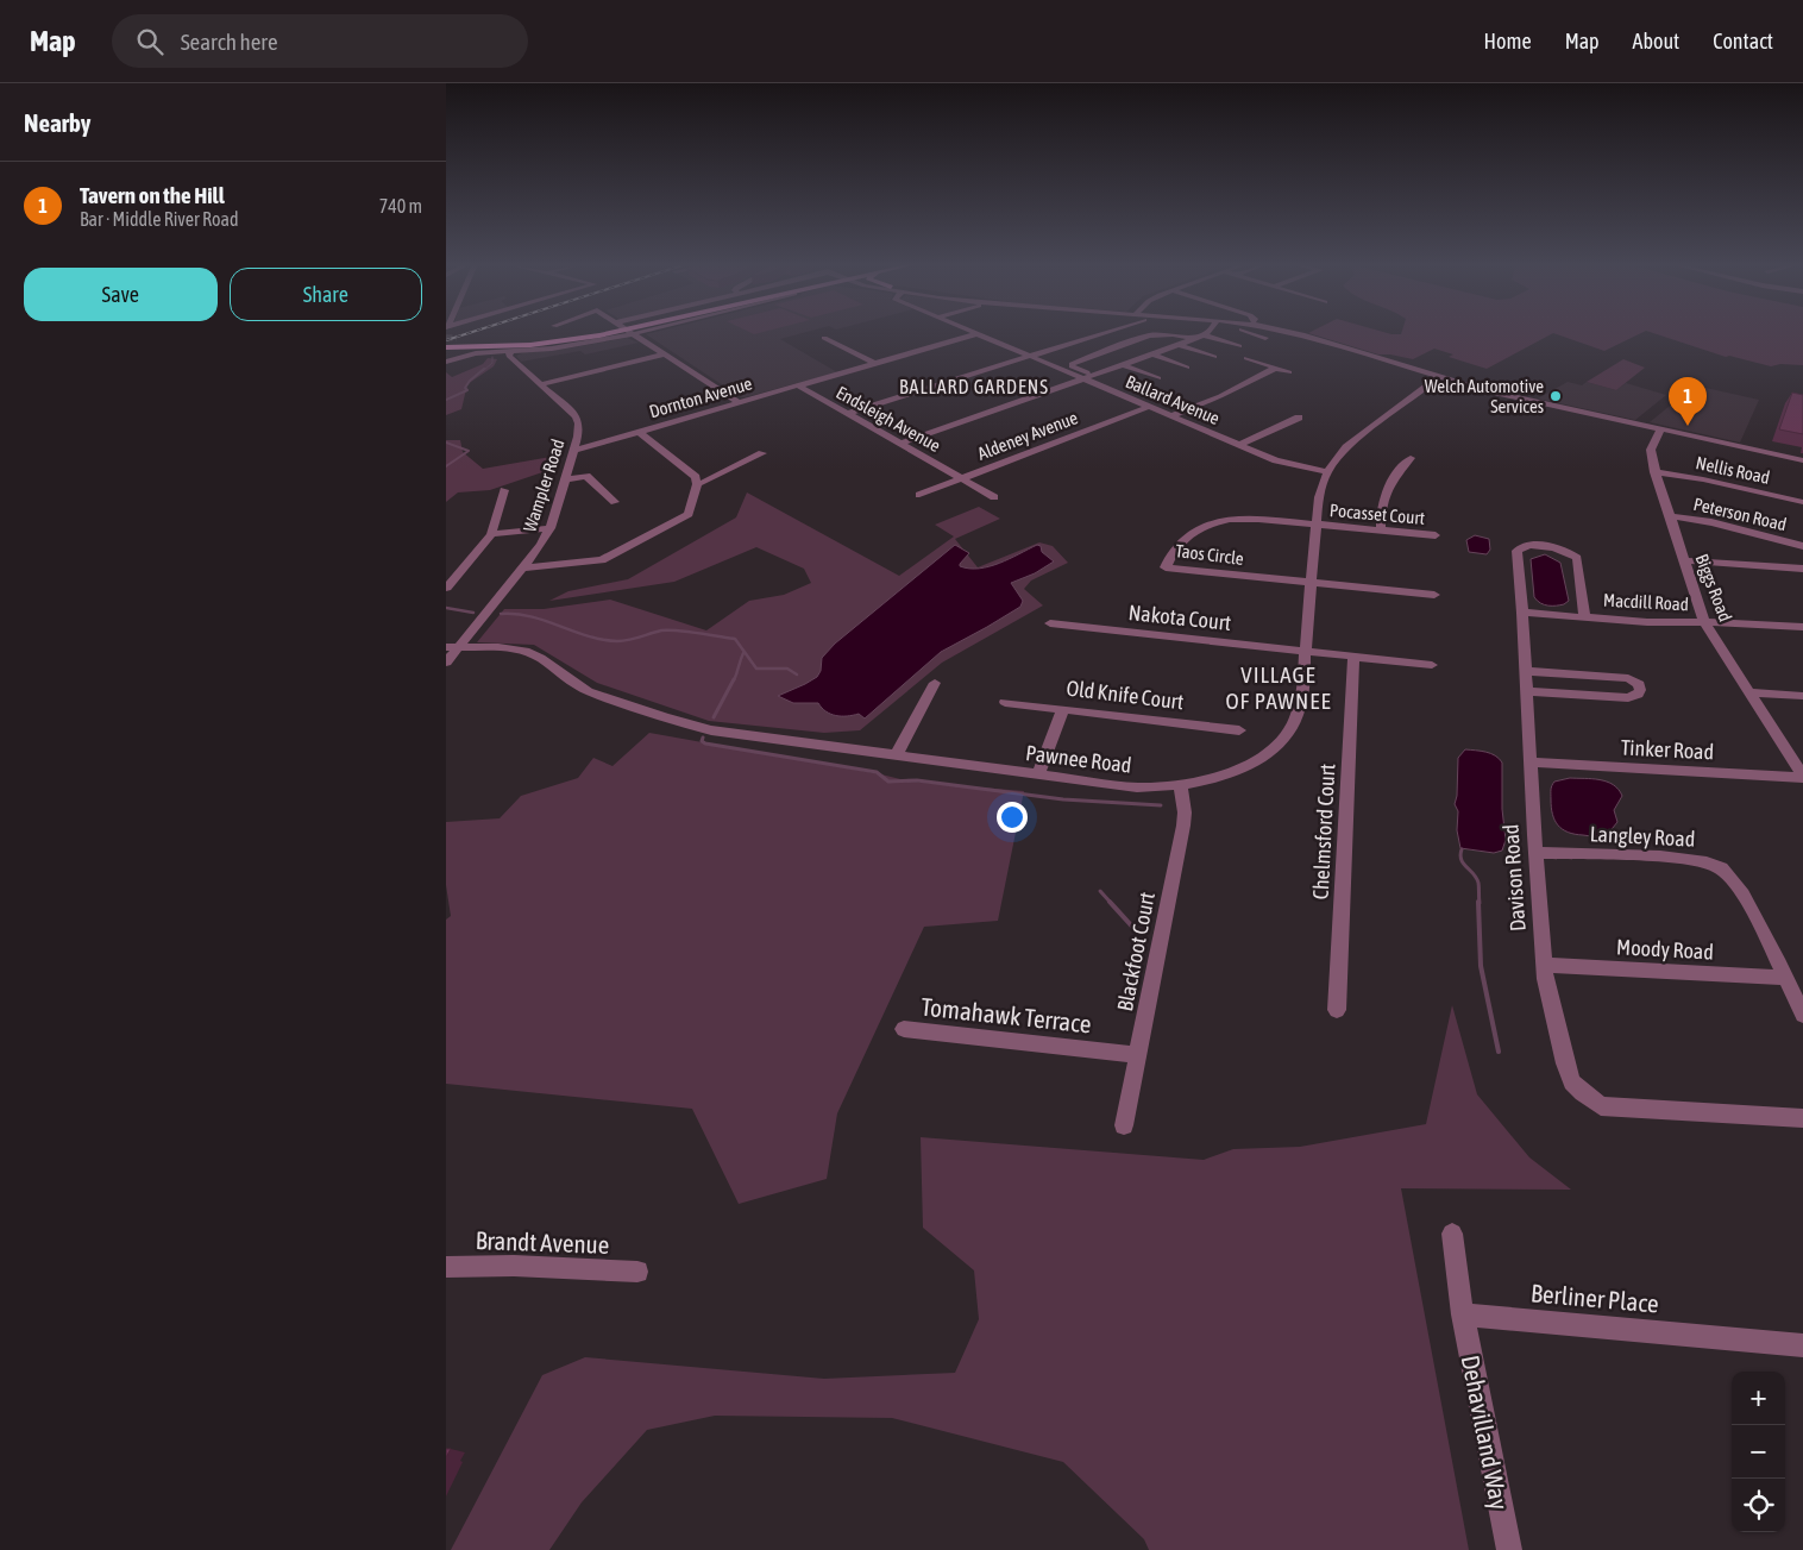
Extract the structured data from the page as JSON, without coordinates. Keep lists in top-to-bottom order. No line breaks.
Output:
{"streets":{"street":["Dornton Avenue","Ballard Avenue","Endsleigh Avenue","Aldeney Avenue","Nellis Road","Wampler Road","Pocasset Court","Peterson Road","Taos Circle","Biggs Road","Macdill Road","Nakota Court","Old Knife Court","Tinker Road","Pawnee Road","Chelmsford Court","Langley Road","Davison Road","Moody Road","Blackfoot Court","Tomahawk Terrace","Brandt Avenue","Berliner Place","Dehavilland Way"]},"crossings":[["Dornton Avenue","Ballard Avenue"],["Dornton Avenue","Endsleigh Avenue"],["Dornton Avenue","Wampler Road"],["Ballard Avenue","Aldeney Avenue"],["Ballard Avenue","Pawnee Road"],["Endsleigh Avenue","Aldeney Avenue"],["Nellis Road","Biggs Road"],["Wampler Road","Pawnee Road"],["Pocasset Court","Taos Circle"],["Pocasset Court","Pawnee Road"],["Peterson Road","Biggs Road"],["Taos Circle","Pawnee Road"],["Biggs Road","Macdill Road"],["Biggs Road","Tinker Road"],["Macdill Road","Davison Road"],["Nakota Court","Pawnee Road"],["Nakota Court","Chelmsford Court"],["Tinker Road","Davison Road"],["Pawnee Road","Blackfoot Court"],["Langley Road","Davison Road"],["Langley Road","Moody Road"],["Davison Road","Moody Road"],["Blackfoot Court","Tomahawk Terrace"],["Berliner Place","Dehavilland Way"]],"districts":["BALLARD GARDENS","VILLAGE OF PAWNEE"],"places":["Welch Automotive Services"],"page":{"header":"Map","search":"Search here","nav":["Home","Map","About","Contact"],"heading":"Nearby","list":[{"mark":"1","name":"Tavern on the Hill","note":"Bar · Middle River Road","value":"740 m"}],"buttons":["Save","Share"],"pins":"1","map_buttons":["+","−"]}}
